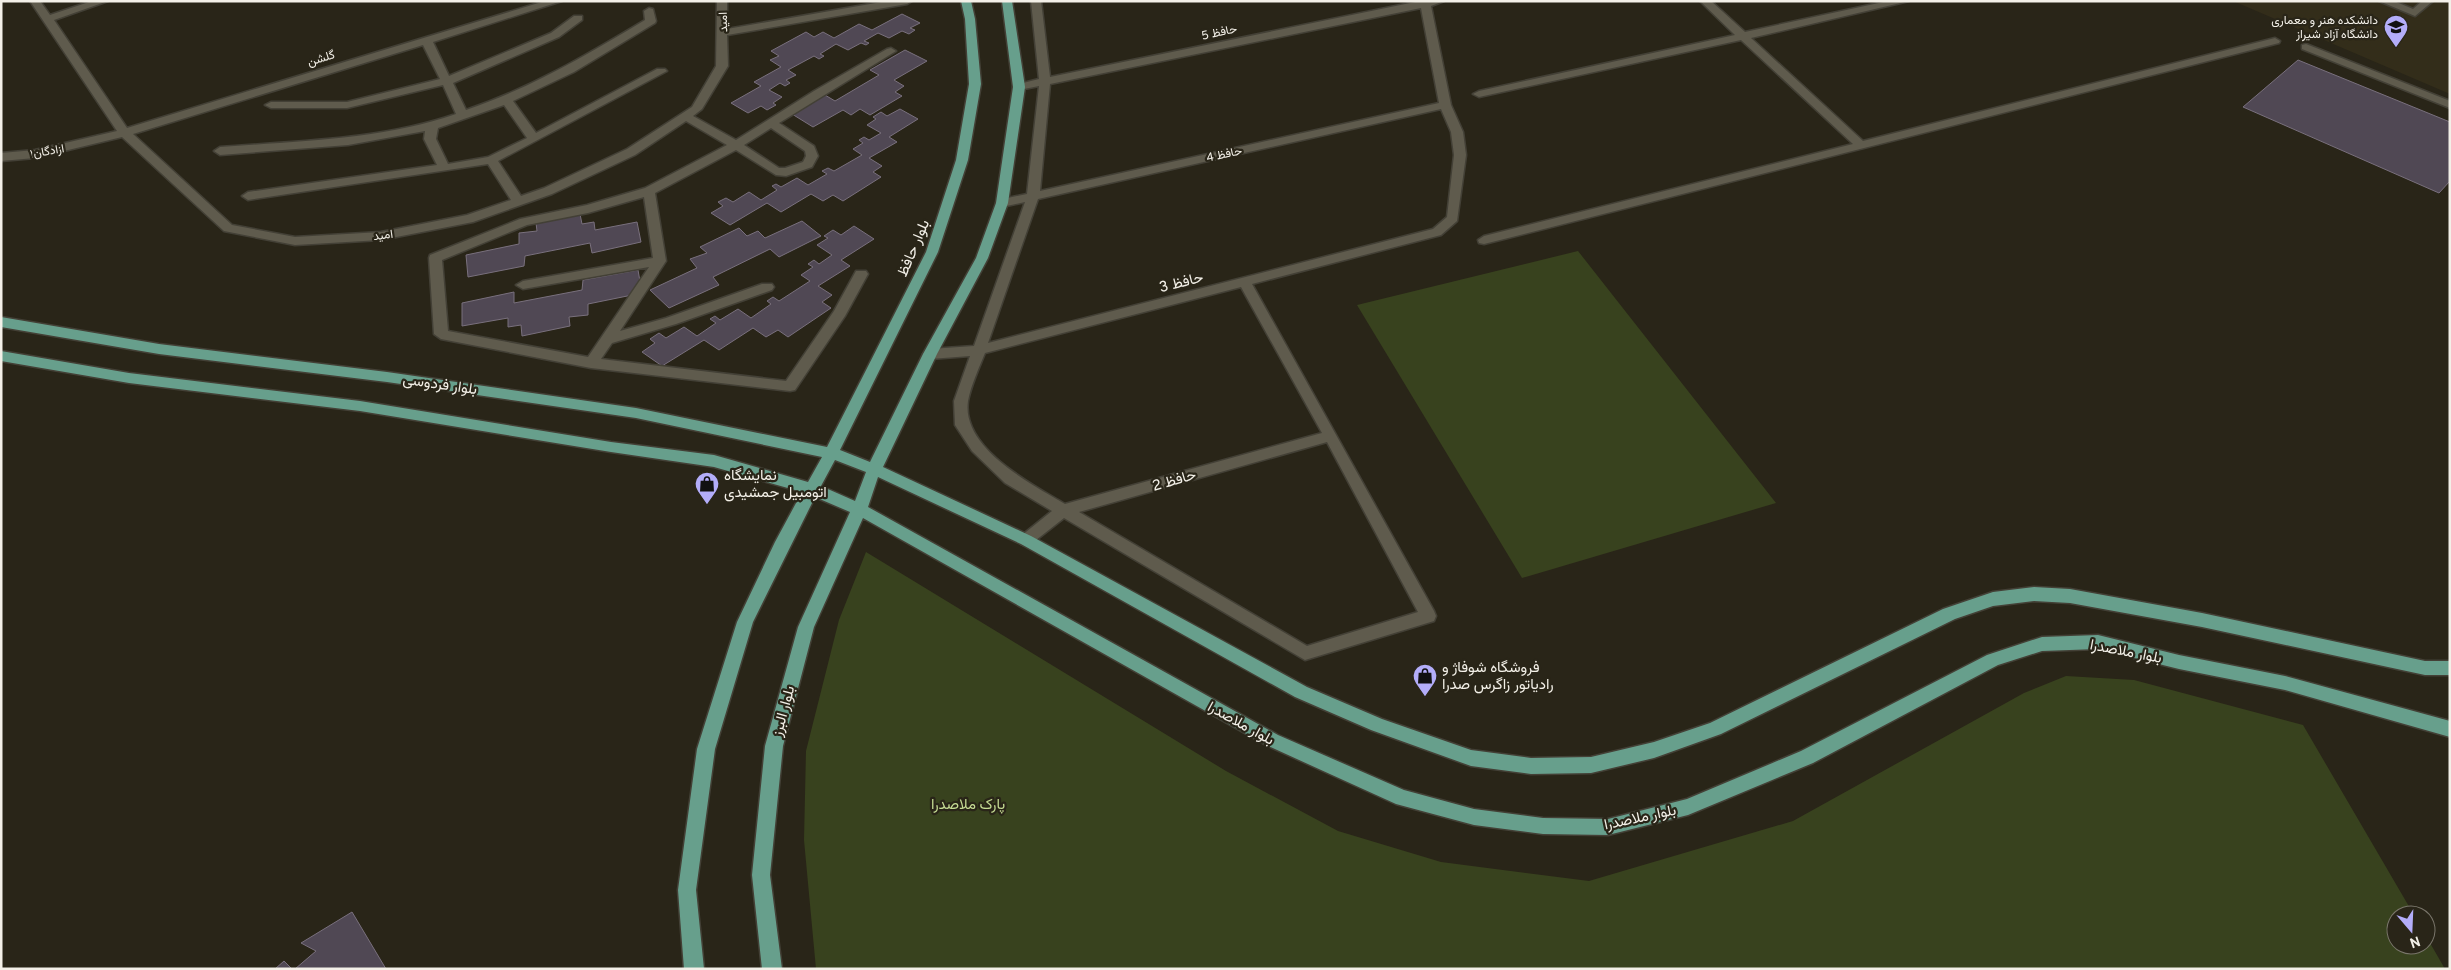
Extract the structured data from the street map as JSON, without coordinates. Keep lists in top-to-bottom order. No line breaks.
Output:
{"streets":{"main road":["بلوار حافظ","بلوار فردوسی","بلوار ملاصدرا","بلوار البرز"],"street":["امید","حافظ 5","گلشن","ازادگان۱","حافظ 4","حافظ 3","حافظ 2"]},"crossings":[["امید","گلشن"],["گلشن","ازادگان۱"],["حافظ 4","حافظ 3"],["بلوار حافظ","بلوار فردوسی"],["بلوار فردوسی","بلوار البرز"],["بلوار ملاصدرا","بلوار البرز"]],"parks":["پارک ملاصدرا"],"places":{"school or university":["دانشکده هنر و معماری دانشگاه آزاد شیراز"],"shop":["نمایشگاه اتومبیل جمشیدی","فروشگاه شوفاژ و رادیاتور زاگرس صدرا"]},"north":"bottom"}
